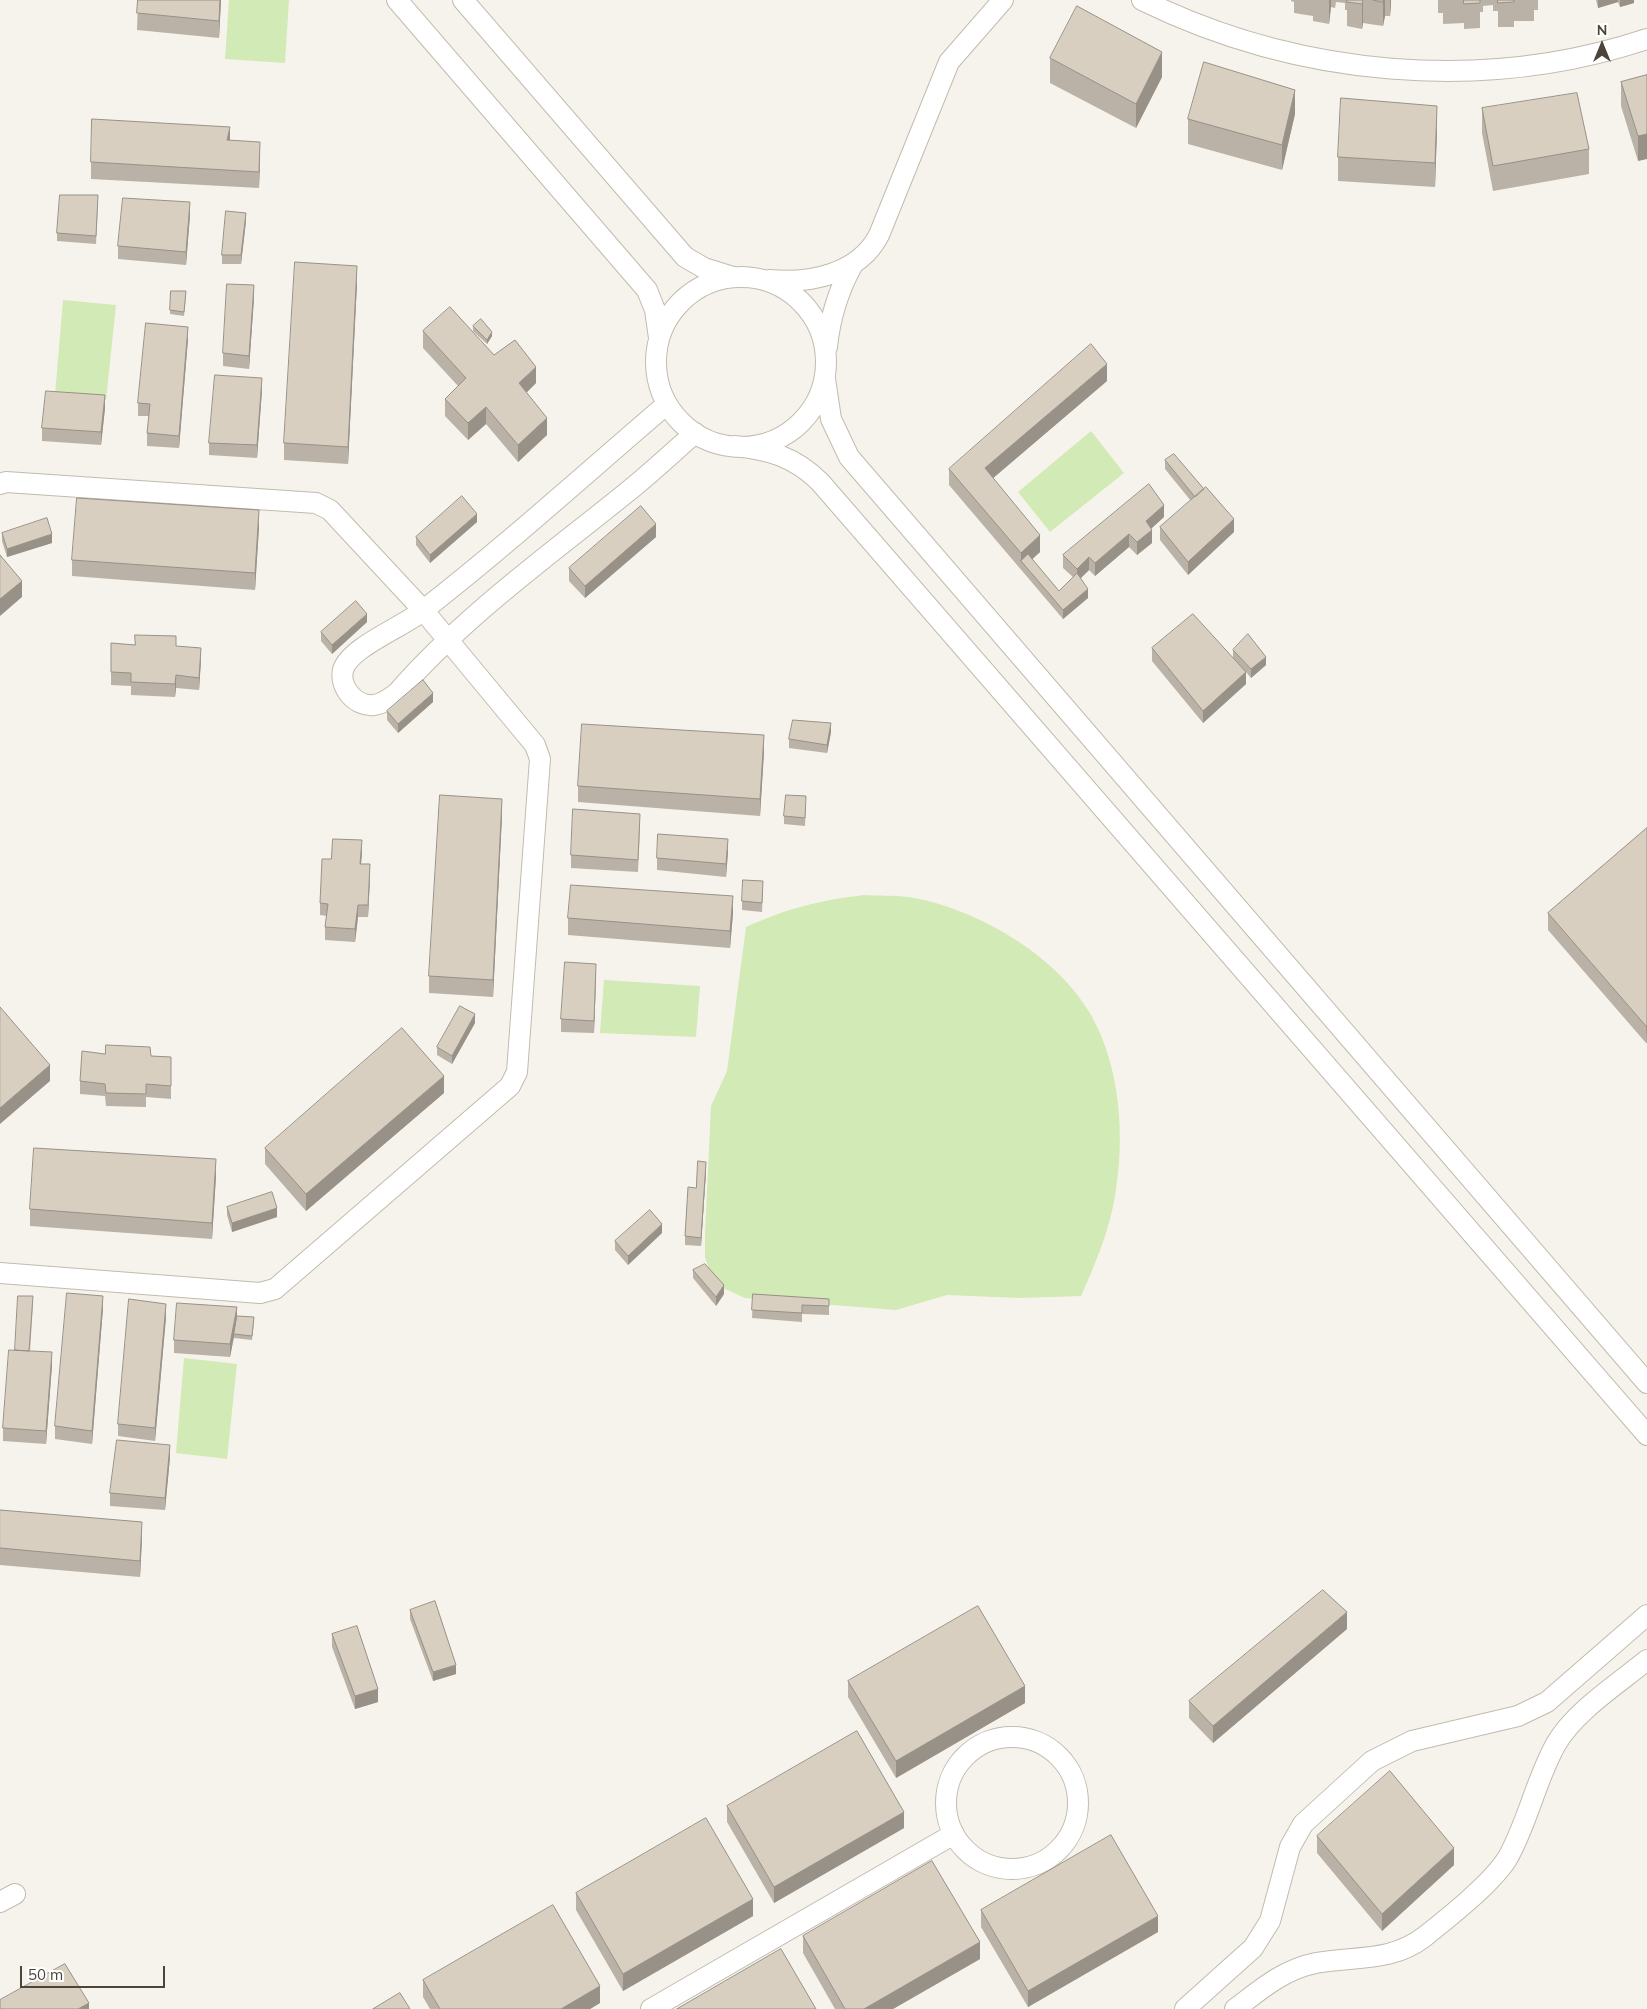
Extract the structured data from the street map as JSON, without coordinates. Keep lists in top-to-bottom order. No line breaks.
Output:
{"scale_bar":"50 m","north":"top"}
